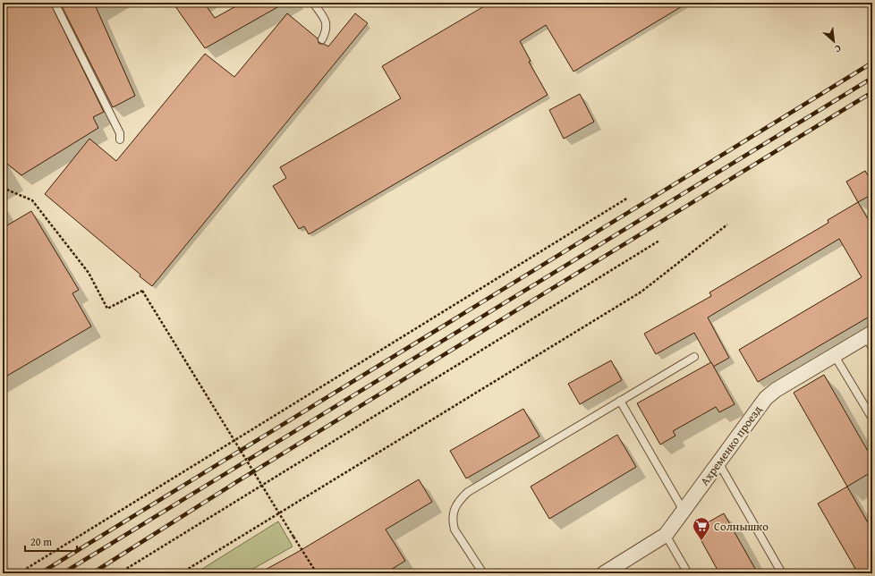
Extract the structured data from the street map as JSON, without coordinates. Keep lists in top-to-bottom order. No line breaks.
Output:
{"streets":{"street":["Ахременко проезд"]},"places":{"supermarket":["Солнышко"]},"scale_bar":"20 m","north":"bottom right"}
